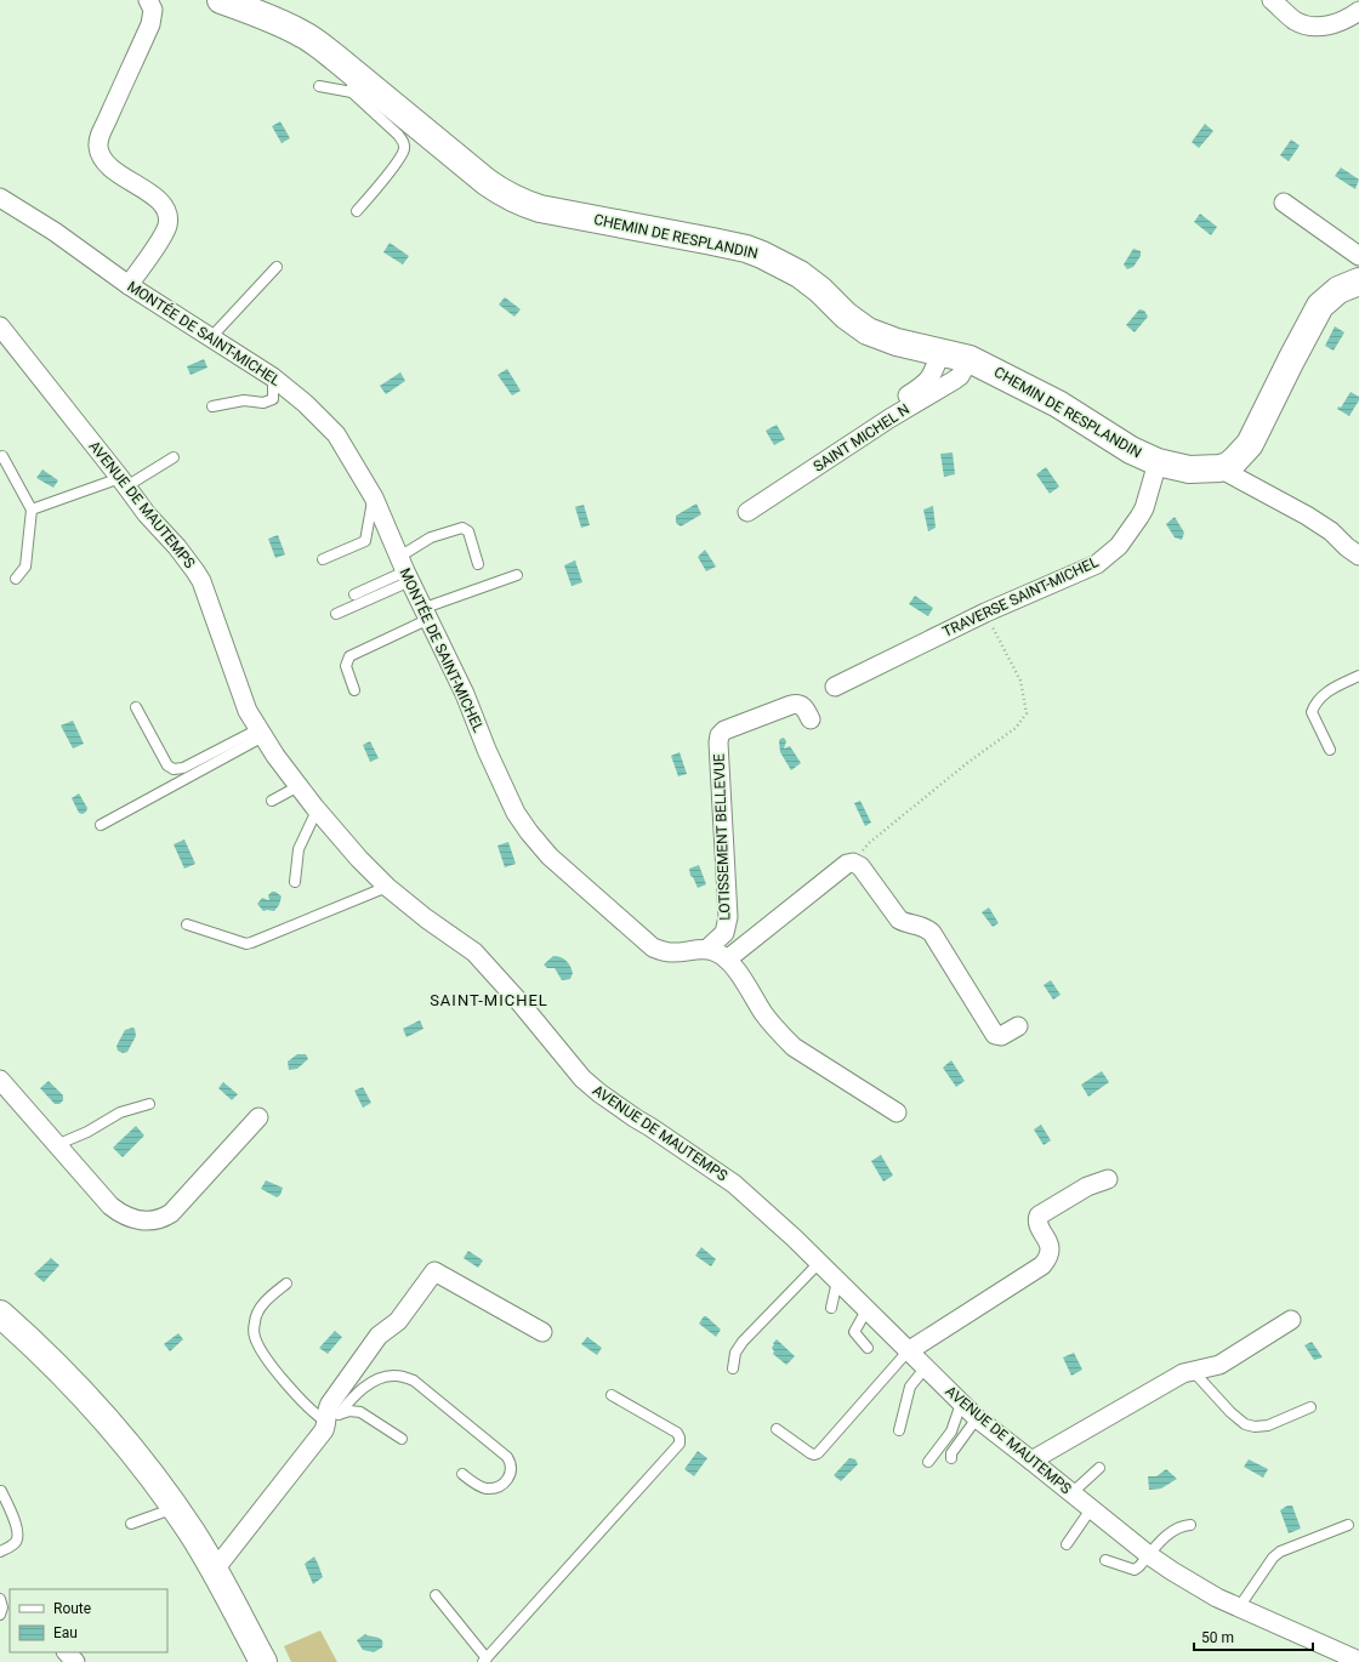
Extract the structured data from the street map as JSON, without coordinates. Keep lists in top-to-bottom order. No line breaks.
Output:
{"streets":{"street":["CHEMIN DE RESPLANDIN","MONTÉE DE SAINT-MICHEL","SAINT MICHEL N","AVENUE DE MAUTEMPS","TRAVERSE SAINT-MICHEL","LOTISSEMENT BELLEVUE"]},"crossings":[["CHEMIN DE RESPLANDIN","SAINT MICHEL N"],["CHEMIN DE RESPLANDIN","TRAVERSE SAINT-MICHEL"],["MONTÉE DE SAINT-MICHEL","LOTISSEMENT BELLEVUE"]],"districts":["SAINT-MICHEL"],"legend":["Route","Eau"],"scale_bar":"50 m"}
